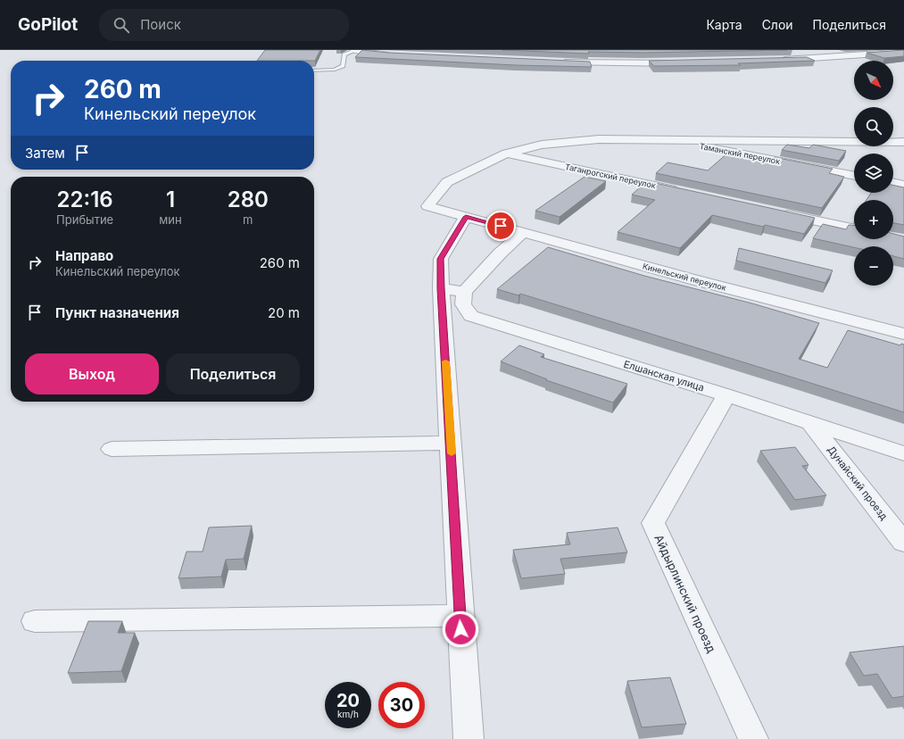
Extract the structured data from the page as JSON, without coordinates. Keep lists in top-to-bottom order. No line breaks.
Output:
{"streets":{"street":["Таманский переулок","Таганрогский переулок","Кинельский переулок","Елшанская улица","Дунайский проезд","Айдырлинский проезд"]},"crossings":[["Таганрогский переулок","Кинельский переулок"],["Елшанская улица","Дунайский проезд"],["Елшанская улица","Айдырлинский проезд"]],"north":"bottom right","page":{"header":"GoPilot","search":"Поиск","nav":["Карта","Слои","Поделиться"],"map_buttons":["+","−"],"turn":["260 m","Кинельский переулок"],"then":"Затем","eta":["22:16","Прибытие","1","мин","280","m"],"list":[{"name":"Направо","note":"Кинельский переулок","value":"260 m"},{"name":"Пункт назначения","value":"20 m"}],"buttons":["Выход","Поделиться"],"speed":"20 km/h","limit":"30"}}
